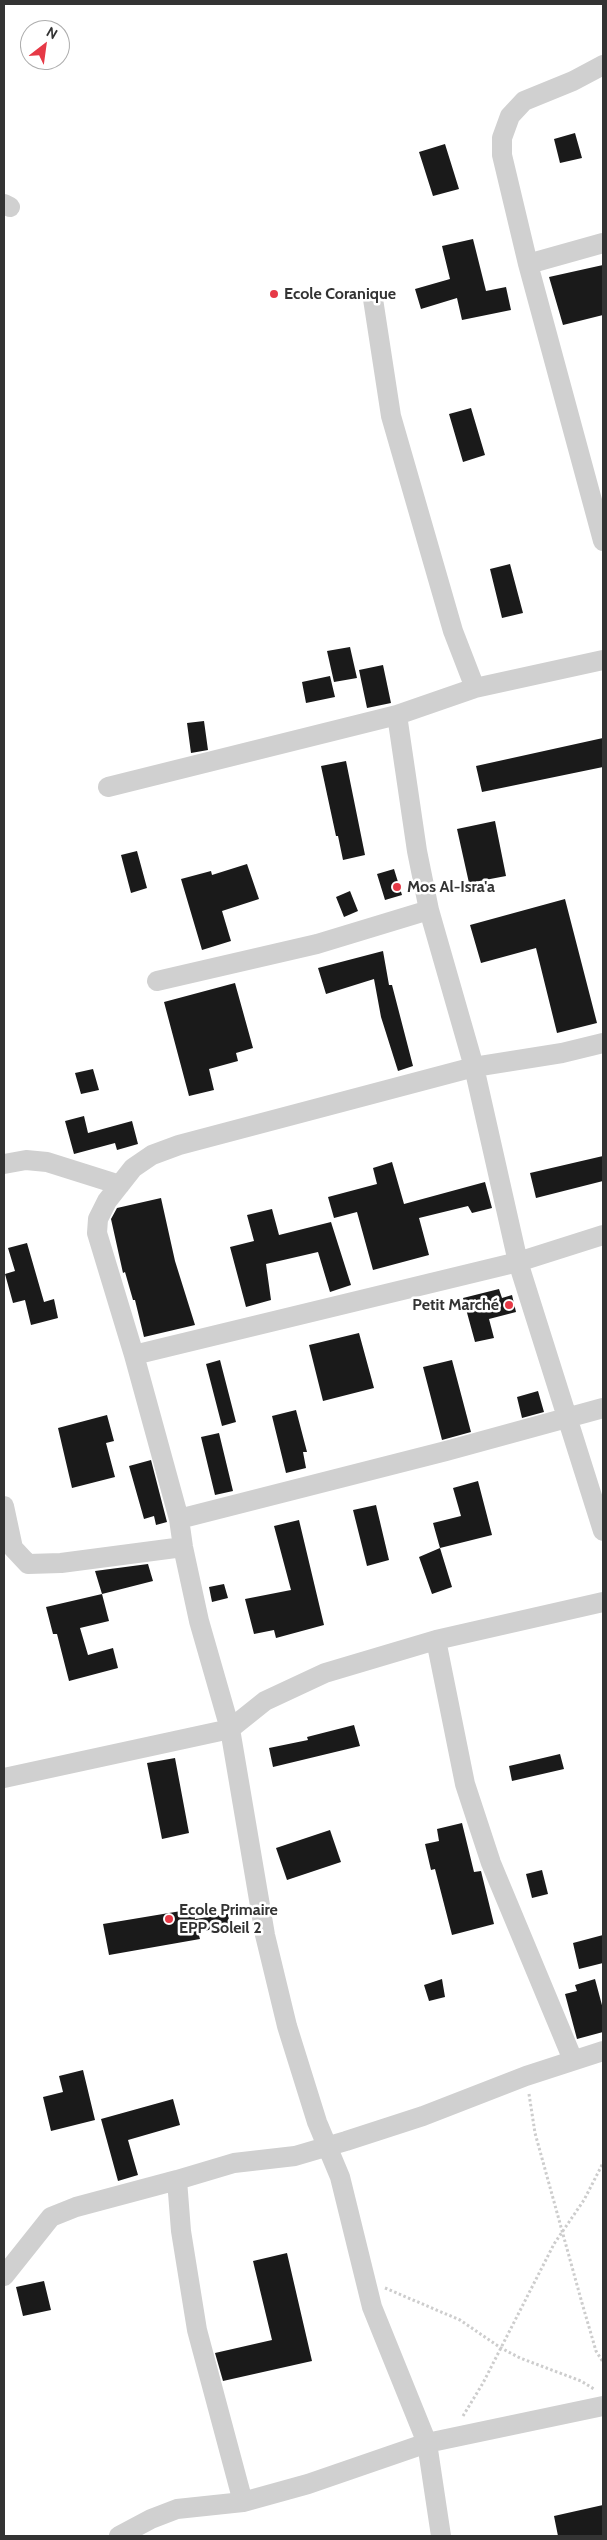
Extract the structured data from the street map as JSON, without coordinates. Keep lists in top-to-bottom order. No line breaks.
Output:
{"places":["Ecole Coranique","Mos Al-Isra'a","Petit Marché","Ecole Primaire EPP Soleil 2"],"north":"top right"}
